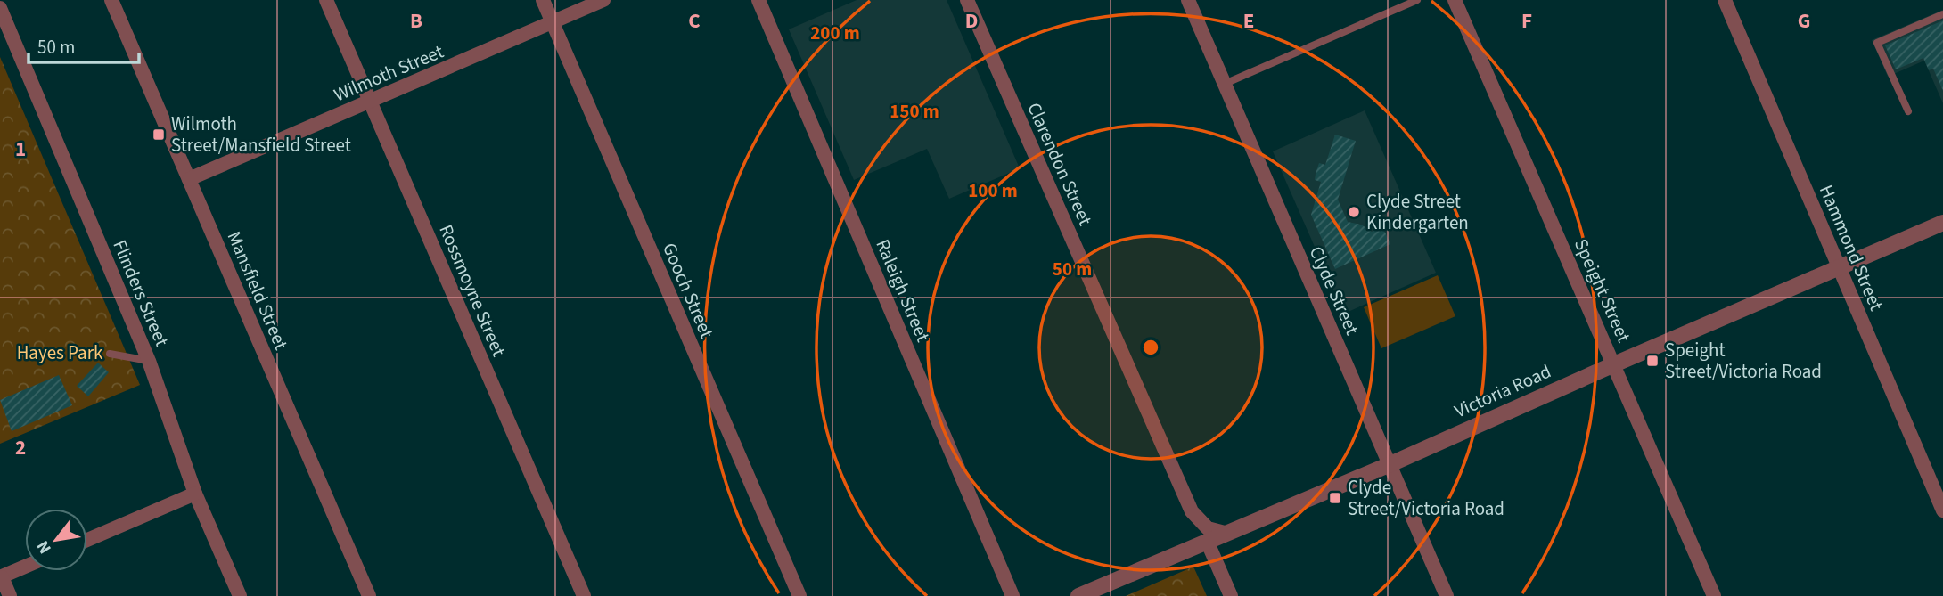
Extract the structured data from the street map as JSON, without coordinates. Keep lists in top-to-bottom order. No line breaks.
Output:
{"streets":{"street":["Wilmoth Street","Clarendon Street","Hammond Street","Mansfield Street","Rossmoyne Street","Gooch Street","Raleigh Street","Clyde Street","Speight Street","Flinders Street","Victoria Road"]},"crossings":[["Wilmoth Street","Mansfield Street"],["Wilmoth Street","Rossmoyne Street"],["Wilmoth Street","Gooch Street"],["Clarendon Street","Victoria Road"],["Hammond Street","Victoria Road"],["Clyde Street","Victoria Road"],["Speight Street","Victoria Road"]],"parks":["Hayes Park"],"places":{"transit":["Wilmoth Street/Mansfield Street","Speight Street/Victoria Road","Clyde Street/Victoria Road"],"other":["Clyde Street Kindergarten"]},"scale_bar":"50 m","north":"bottom left","grid":{"columns":["B","C","D","E","F","G"],"rows":["1","2"]},"rings":["200 m","150 m","100 m","50 m"]}
